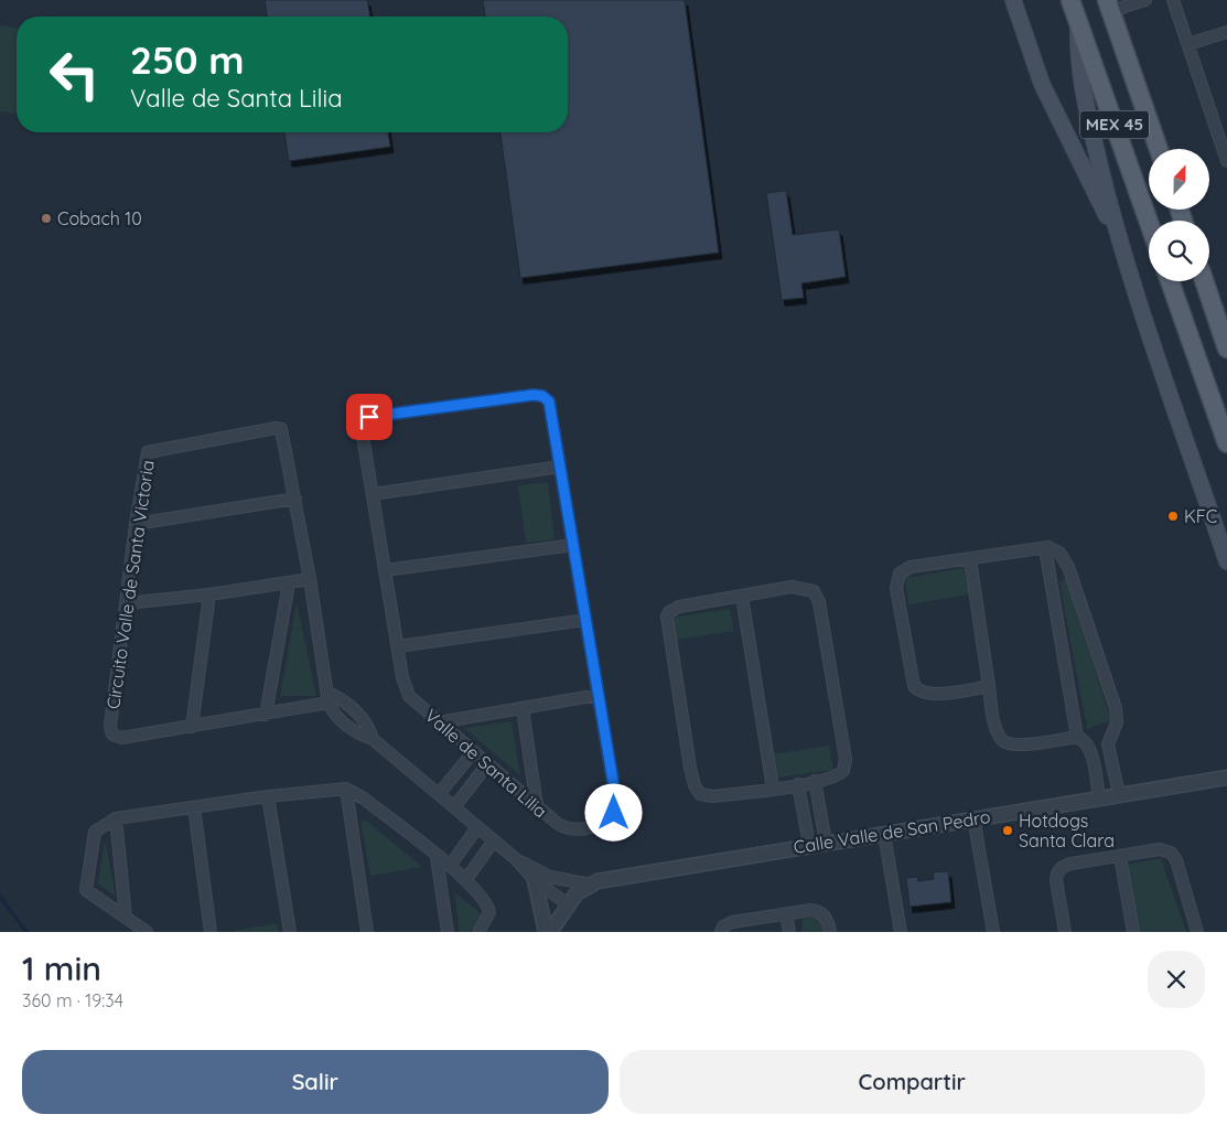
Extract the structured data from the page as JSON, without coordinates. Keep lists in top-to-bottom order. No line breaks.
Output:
{"streets":{"main road":["MEX 45"],"street":["Circuito Valle de Santa Victoria","Valle de Santa Lilia","Calle Valle de San Pedro"]},"crossings":[["Circuito Valle de Santa Victoria","Calle Valle de San Pedro"]],"places":["Cobach 10","KFC","Hotdogs Santa Clara"],"north":"top","page":{"turn":["250 m","Valle de Santa Lilia"],"heading":["1 min","360 m · 19:34"],"buttons":["Salir","Compartir"]}}
